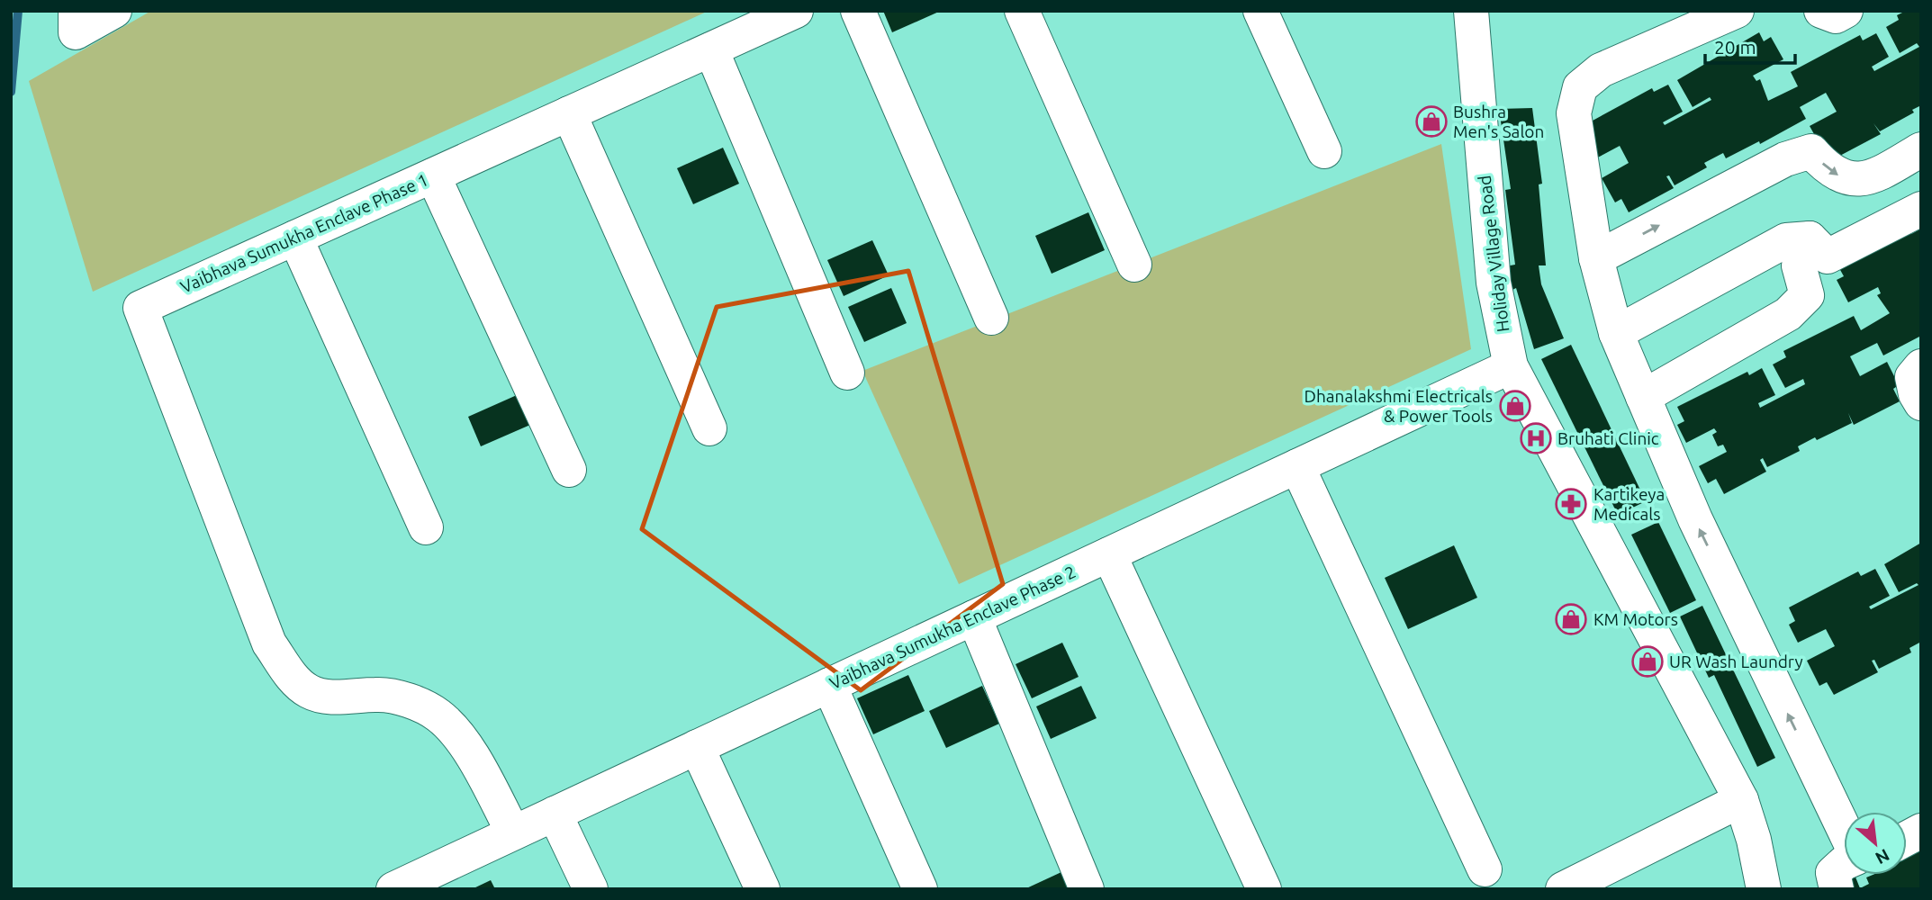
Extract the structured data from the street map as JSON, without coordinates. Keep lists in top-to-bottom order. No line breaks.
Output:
{"streets":{"street":["Vaibhava Sumukha Enclave Phase 1","Holiday Village Road","Vaibhava Sumukha Enclave Phase 2"]},"crossings":[["Vaibhava Sumukha Enclave Phase 1","Vaibhava Sumukha Enclave Phase 2"],["Holiday Village Road","Vaibhava Sumukha Enclave Phase 2"]],"places":{"shop":["Bushra Men's Salon","Dhanalakshmi Electricals & Power Tools","KM Motors","UR Wash Laundry"],"hospital":["Bruhati Clinic"],"pharmacy":["Kartikeya Medicals"]},"scale_bar":"20 m","north":"bottom right"}
